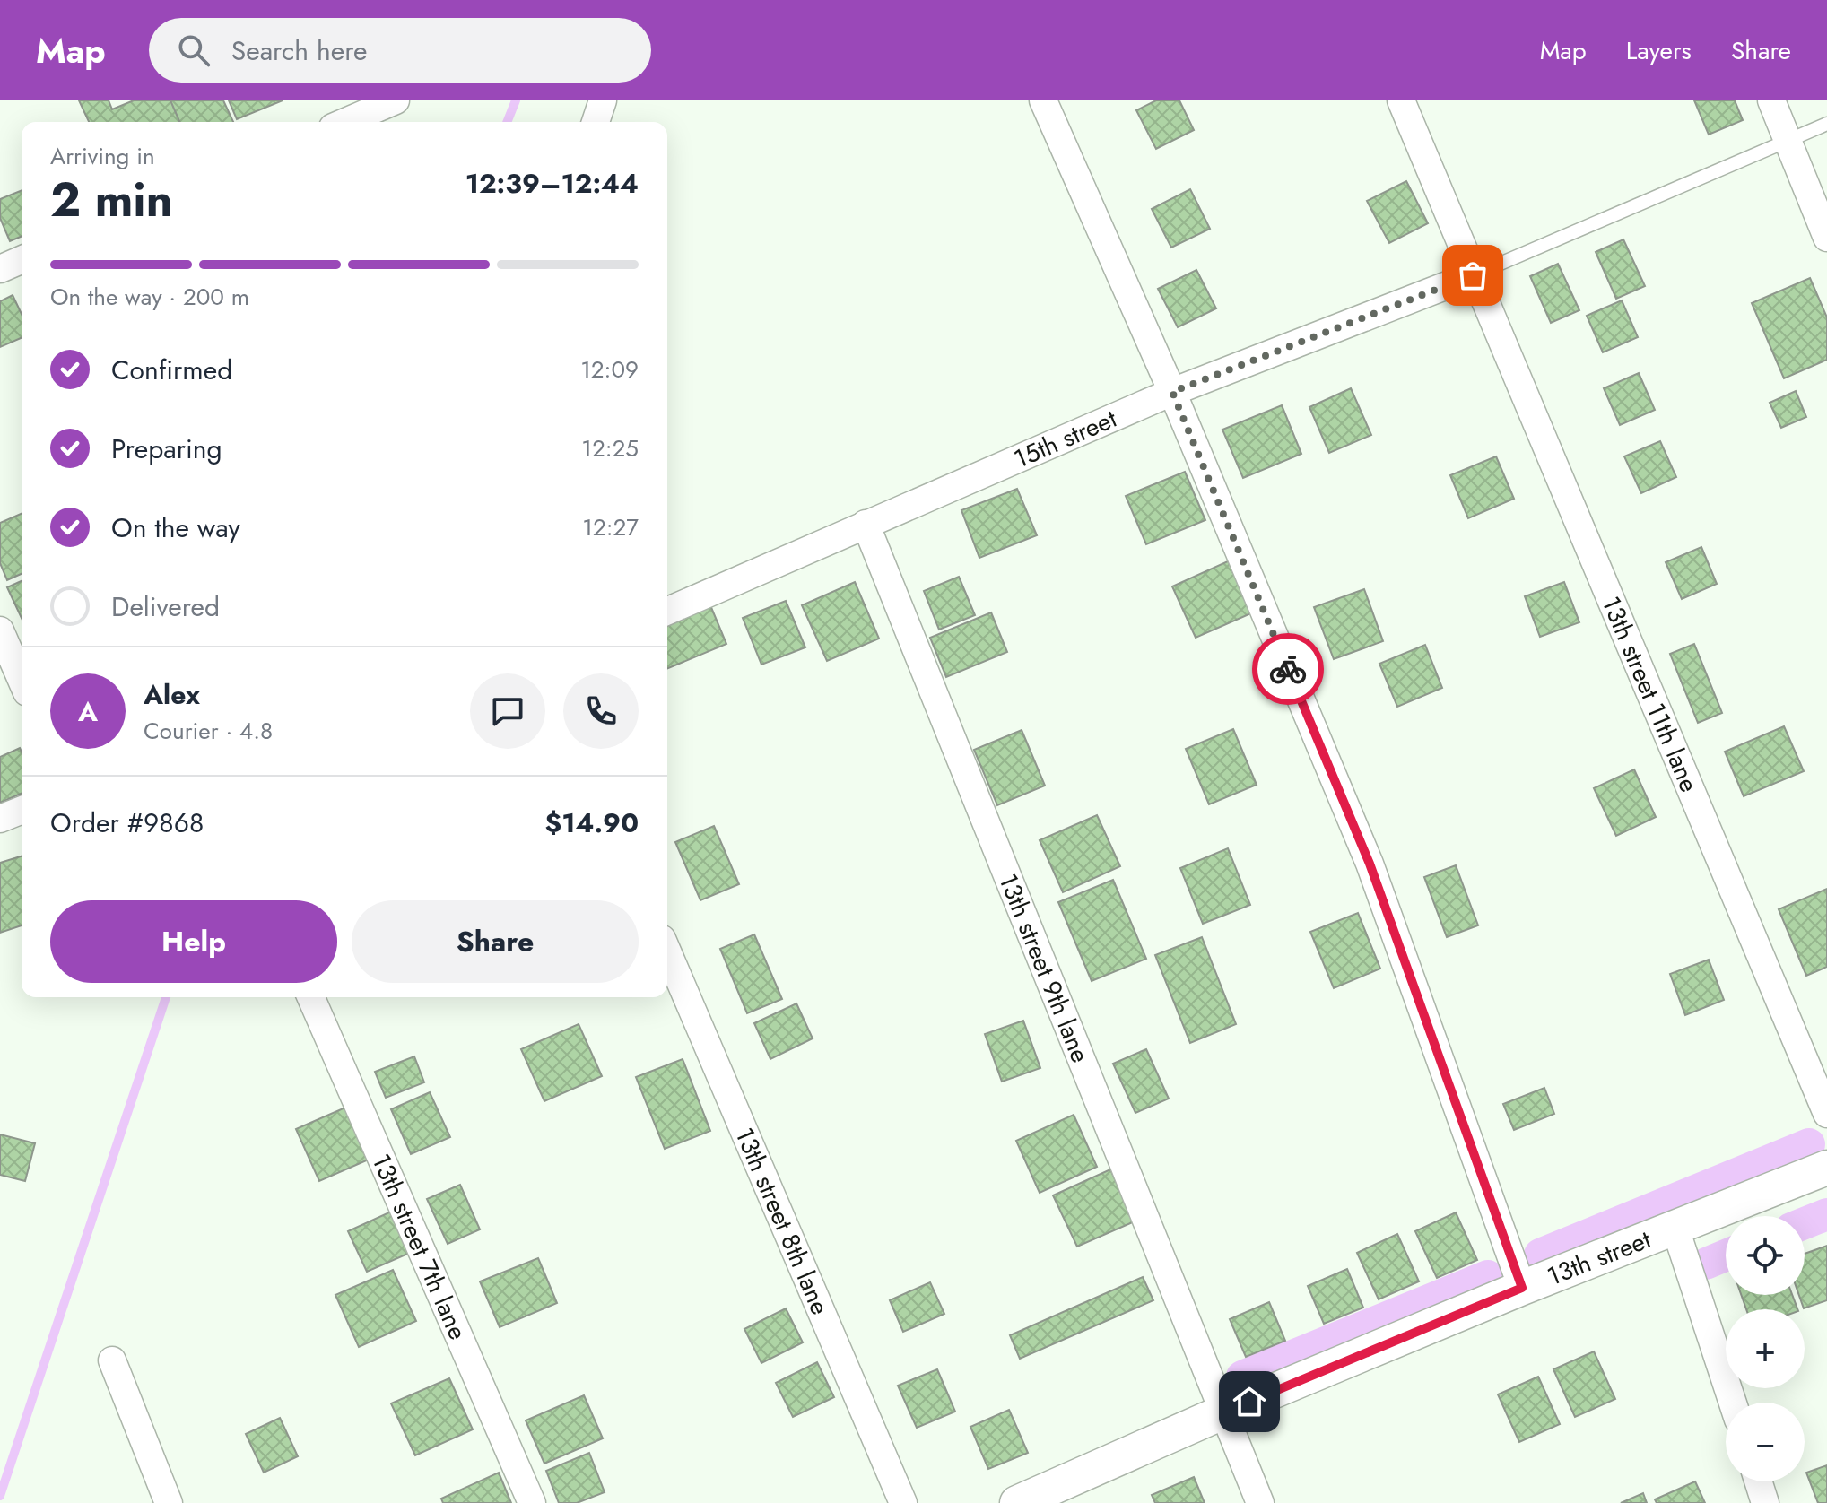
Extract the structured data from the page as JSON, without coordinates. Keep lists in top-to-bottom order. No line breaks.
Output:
{"streets":{"street":["15th street","13th street 11th lane","13th street 9th lane","13th street 8th lane","13th street 7th lane","13th street"]},"crossings":[["15th street","13th street 11th lane"],["15th street","13th street 9th lane"],["13th street 9th lane","13th street"]],"page":{"header":"Map","search":"Search here","nav":["Map","Layers","Share"],"heading":["2 min","Arriving in","12:39–12:44"],"panel":["Alex","Courier · 4.8","Order #9868","$14.90"],"bar":"On the way · 200 m","list":[["Confirmed","12:09"],["Preparing","12:25"],["On the way","12:27"],"Delivered"],"round":"A","buttons":["Help","Share"],"map_buttons":["+","−"]}}
